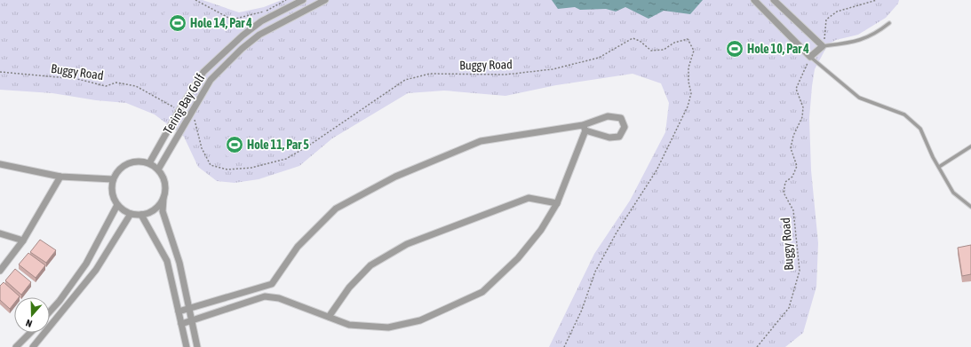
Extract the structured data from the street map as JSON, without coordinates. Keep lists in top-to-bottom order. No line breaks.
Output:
{"streets":{"street":["Tering Bay Golf"],"path":["Buggy Road"]},"crossings":[["Buggy Road","Tering Bay Golf"]],"places":{"sports":["Hole 14, Par 4","Hole 10, Par 4","Hole 11, Par 5"]},"north":"bottom"}
